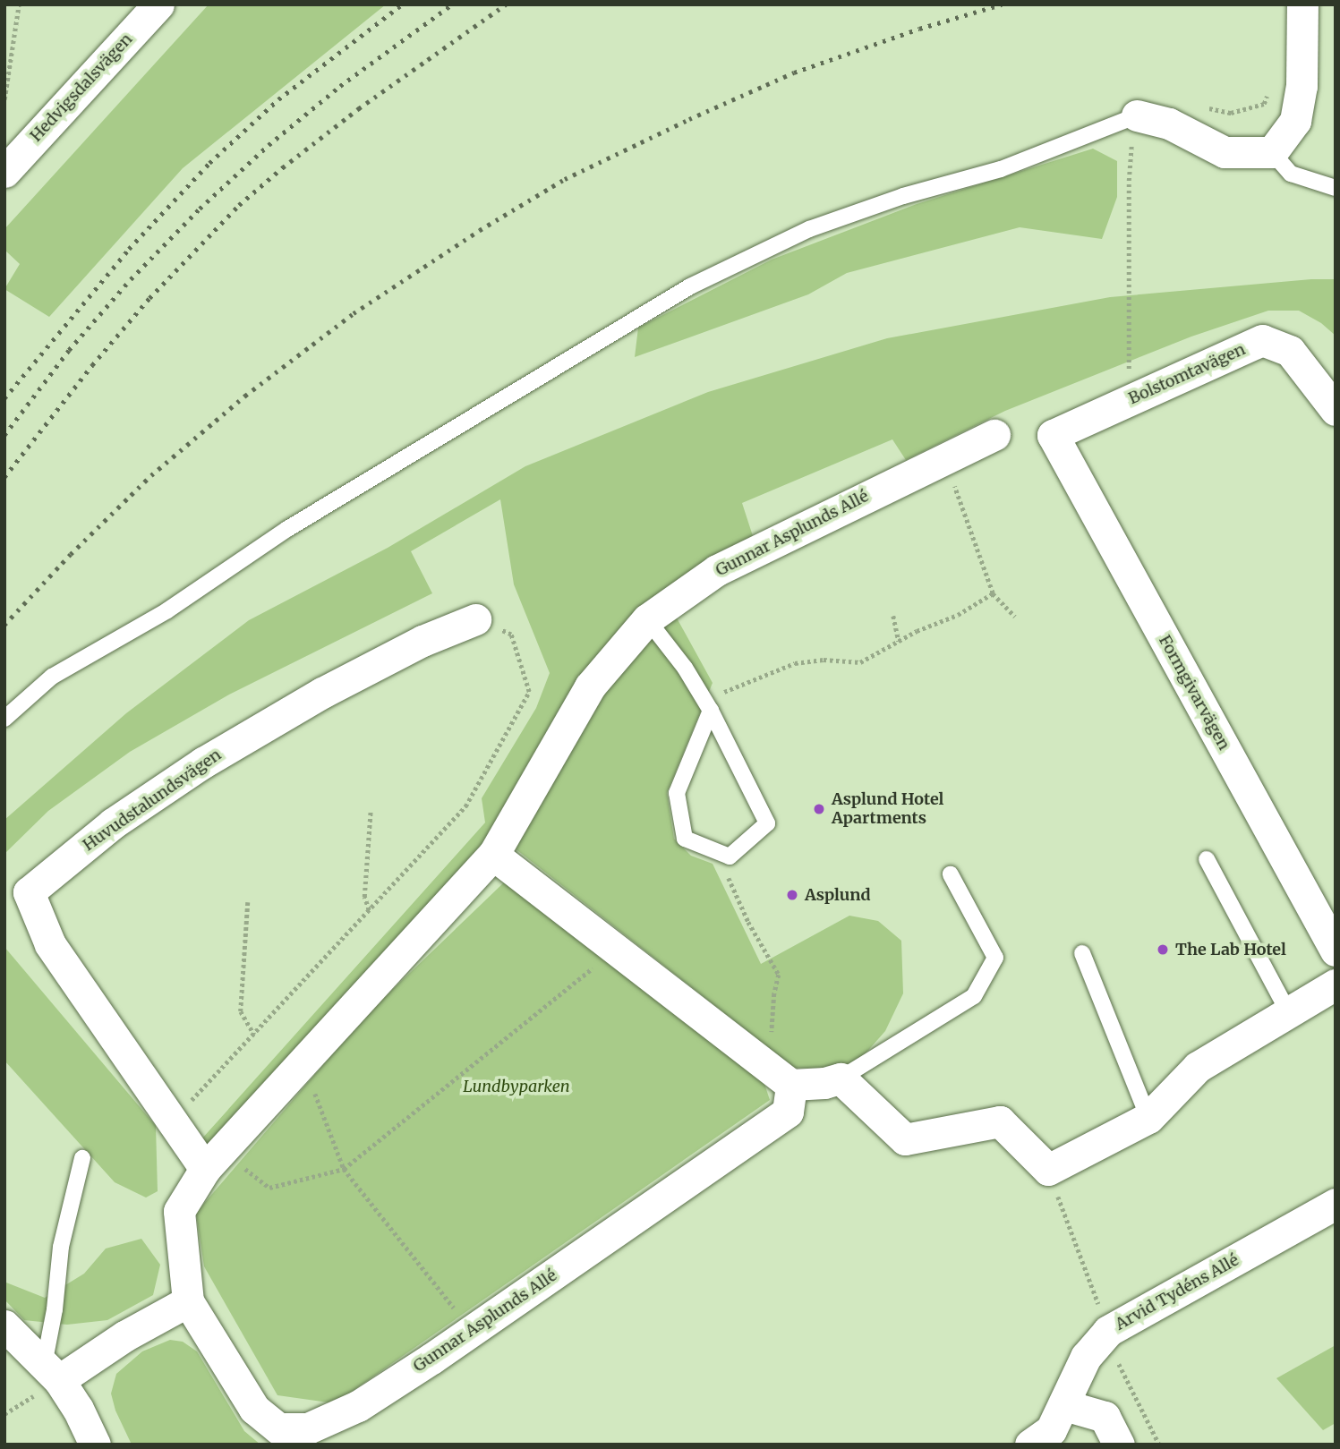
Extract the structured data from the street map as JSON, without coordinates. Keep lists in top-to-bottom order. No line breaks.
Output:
{"streets":{"street":["Hedvigsdalsvägen","Bolstomtavägen","Gunnar Asplunds Allé","Formgivarvägen","Huvudstalundsvägen","Arvid Tydéns Allé"]},"crossings":[["Bolstomtavägen","Formgivarvägen"],["Gunnar Asplunds Allé","Huvudstalundsvägen"]],"parks":["Lundbyparken"],"places":["Asplund Hotel Apartments","Asplund","The Lab Hotel"]}
